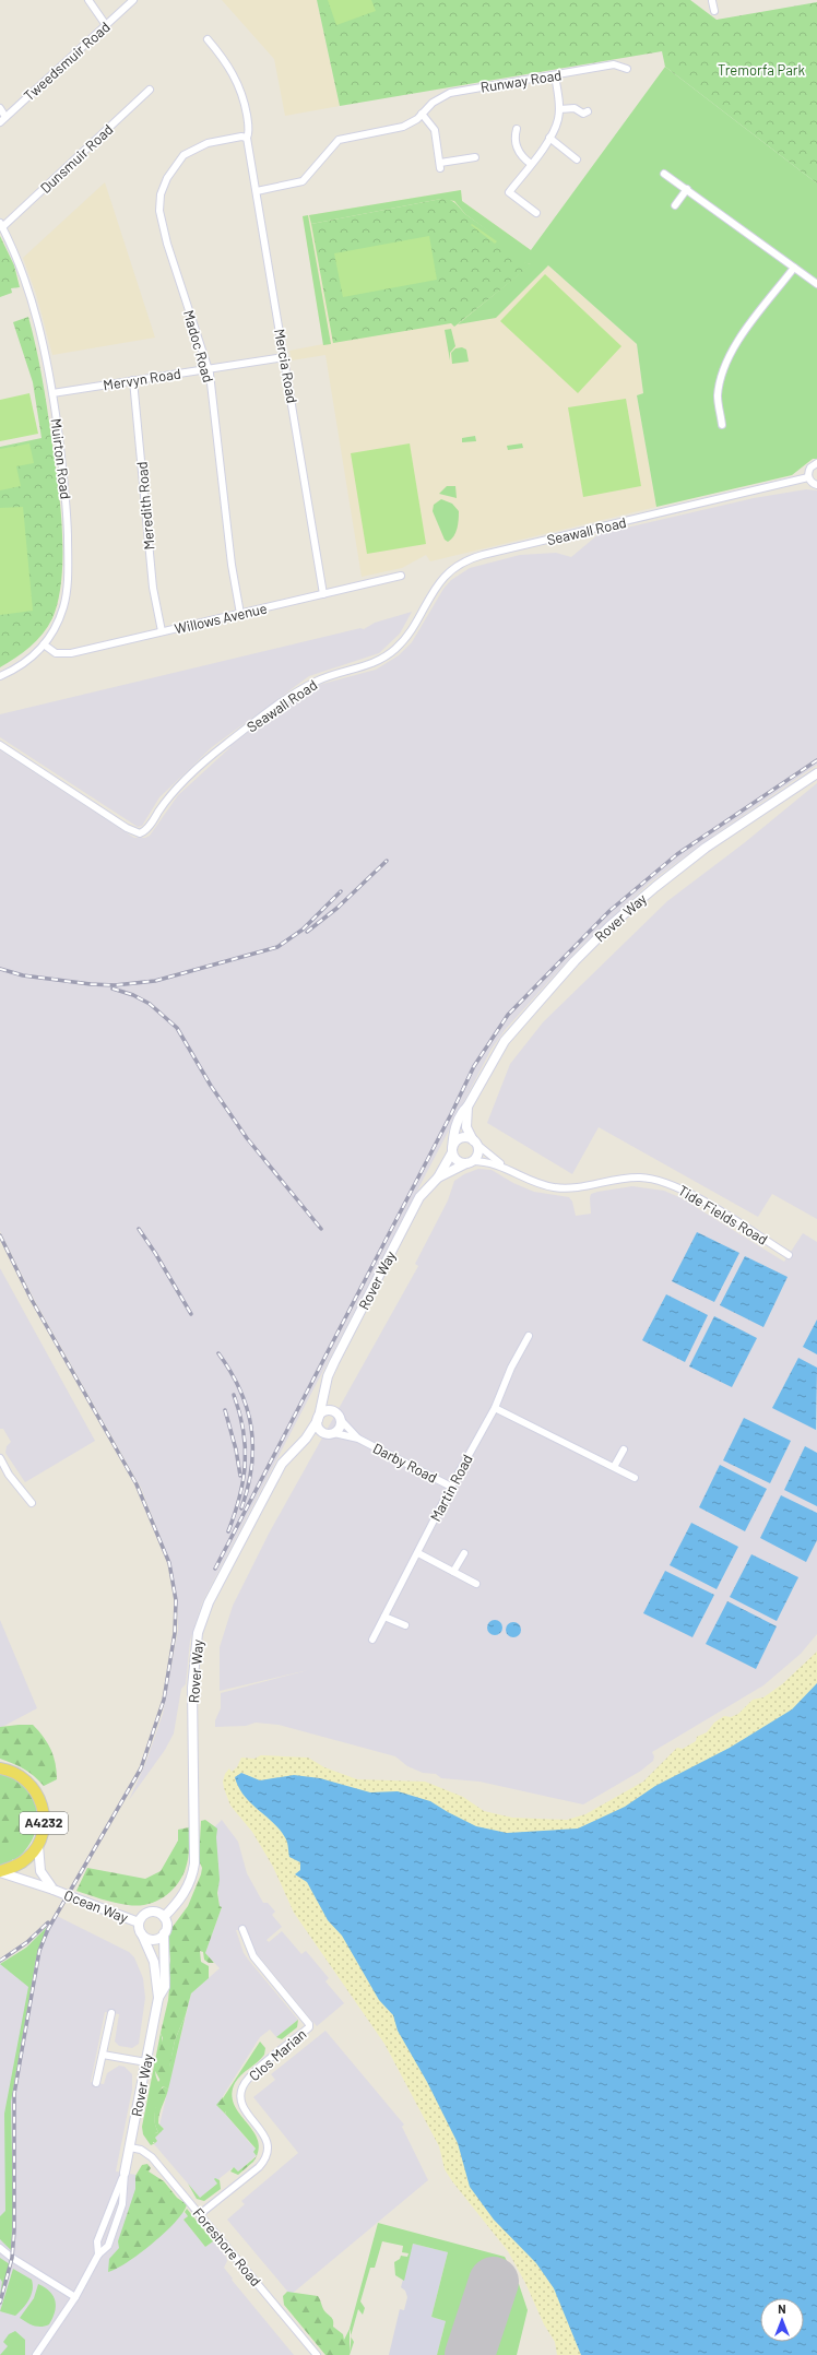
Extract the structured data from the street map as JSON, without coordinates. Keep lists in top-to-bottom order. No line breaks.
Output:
{"streets":{"main road":["A4232"],"street":["Tweedsmuir Road","Runway Road","Dunsmuir Road","Madoc Road","Mercia Road","Mervyn Road","Muirton Road","Meredith Road","Seawall Road","Willows Avenue","Rover Way","Tide Fields Road","Darby Road","Martin Road","Ocean Way","Clos Marian","Foreshore Road"]},"crossings":[["Runway Road","Mercia Road"],["Dunsmuir Road","Muirton Road"],["Madoc Road","Mercia Road"],["Madoc Road","Mervyn Road"],["Madoc Road","Willows Avenue"],["Mercia Road","Mervyn Road"],["Mercia Road","Willows Avenue"],["Mervyn Road","Muirton Road"],["Mervyn Road","Meredith Road"],["Muirton Road","Willows Avenue"],["Meredith Road","Willows Avenue"],["Rover Way","Tide Fields Road"],["Rover Way","Darby Road"],["Rover Way","Ocean Way"],["Rover Way","Foreshore Road"],["Darby Road","Martin Road"],["A4232","Ocean Way"],["Clos Marian","Foreshore Road"]],"parks":["Tremorfa Park"],"north":"top"}
